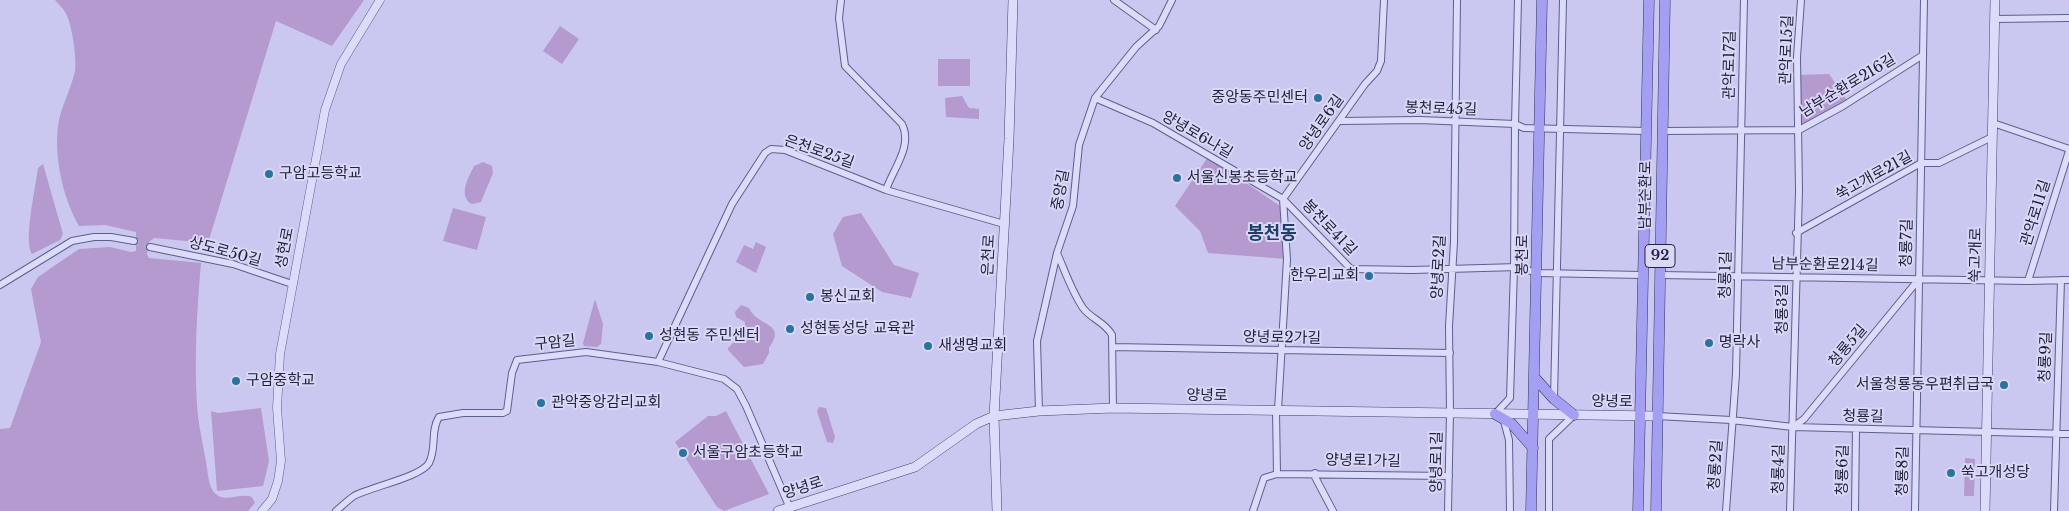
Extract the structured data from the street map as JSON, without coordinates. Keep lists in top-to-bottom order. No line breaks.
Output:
{"streets":{"main road":["남부순환로","은천로","봉천로","쑥고개로","92","양녕로"],"street":["관악로15길","관악로17길","남부순환로216길","봉천로45길","양녕로6길","양녕로6나길","은천로25길","쑥고개로21길","중앙길","관악로11길","봉천로41길","청룡7길","성현로","상도로50길","남부순환로214길","양녕로2길","청룡1길","청룡3길","양녕로2가길","구암길","청룡5길","청룡9길","청룡길","양녕로1가길","양녕로1길","청룡2길","청룡4길","청룡6길","청룡8길"]},"crossings":[["관악로15길","남부순환로216길"],["관악로15길","청룡3길"],["관악로17길","남부순환로216길"],["관악로17길","청룡1길"],["남부순환로216길","남부순환로"],["남부순환로216길","청룡7길"],["남부순환로216길","청룡1길"],["남부순환로216길","청룡3길"],["봉천로45길","양녕로6길"],["봉천로45길","봉천로"],["봉천로45길","양녕로2길"],["양녕로6길","양녕로6나길"],["양녕로6길","봉천로41길"],["양녕로6나길","중앙길"],["양녕로6나길","봉천로41길"],["은천로25길","은천로"],["은천로25길","구암길"],["쑥고개로21길","청룡7길"],["쑥고개로21길","쑥고개로"],["쑥고개로21길","청룡3길"],["중앙길","양녕로"],["남부순환로","남부순환로214길"],["남부순환로","양녕로"],["남부순환로","청룡길"],["관악로11길","남부순환로214길"],["봉천로41길","봉천로"],["봉천로41길","양녕로2길"],["청룡7길","남부순환로214길"],["청룡7길","청룡5길"],["청룡7길","청룡길"],["청룡7길","청룡8길"],["성현로","상도로50길"],["은천로","양녕로"],["봉천로","양녕로"],["쑥고개로","남부순환로214길"],["쑥고개로","청룡길"],["남부순환로214길","청룡1길"],["남부순환로214길","청룡3길"],["남부순환로214길","청룡5길"],["남부순환로214길","청룡9길"],["양녕로2길","양녕로2가길"],["양녕로2길","양녕로"],["양녕로2길","양녕로1길"],["청룡1길","청룡길"],["청룡1길","청룡2길"],["청룡3길","청룡5길"],["청룡3길","청룡길"],["청룡3길","청룡4길"],["구암길","양녕로"],["청룡5길","청룡길"],["청룡5길","청룡4길"],["청룡9길","청룡길"],["양녕로","청룡길"],["양녕로","양녕로1길"],["청룡길","청룡2길"],["청룡길","청룡4길"],["청룡길","청룡6길"],["청룡길","청룡8길"],["양녕로1가길","양녕로1길"]],"districts":["봉천동"],"places":["중앙동주민센터","구암고등학교","서울신봉초등학교","한우리교회","봉신교회","성현동성당 교육관","성현동 주민센터","명락사","새생명교회","구암중학교","서울청룡동우편취급국","관악중앙감리교회","서울구암초등학교","쑥고개성당"]}
